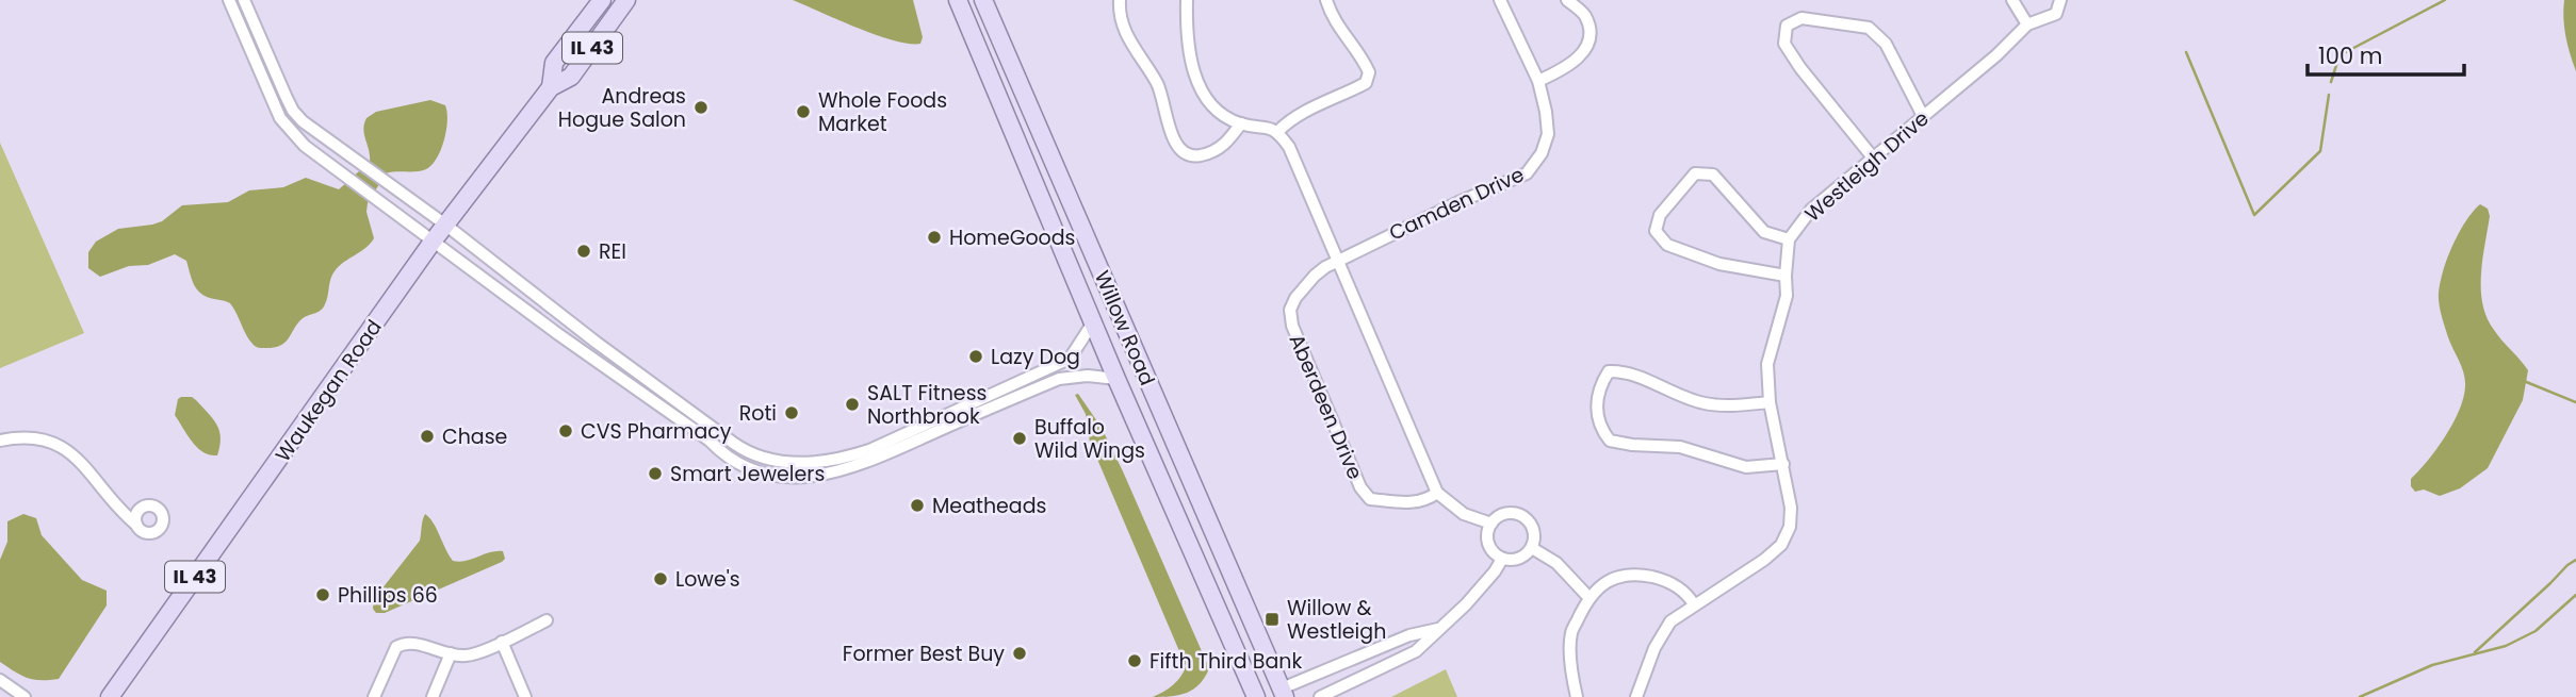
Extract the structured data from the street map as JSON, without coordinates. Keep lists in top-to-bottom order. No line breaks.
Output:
{"streets":{"main road":["IL 43","Willow Road","Waukegan Road"],"street":["Westleigh Drive","Camden Drive","Aberdeen Drive"]},"crossings":[["Camden Drive","Aberdeen Drive"]],"places":{"other":["Andreas Hogue Salon","Whole Foods Market","HomeGoods","REI","Lazy Dog","SALT Fitness Northbrook","Roti","CVS Pharmacy","Chase","Buffalo Wild Wings","Smart Jewelers","Meatheads","Lowe's","Phillips 66","Former Best Buy","Fifth Third Bank"],"transit":["Willow & Westleigh"]},"scale_bar":"100 m"}
